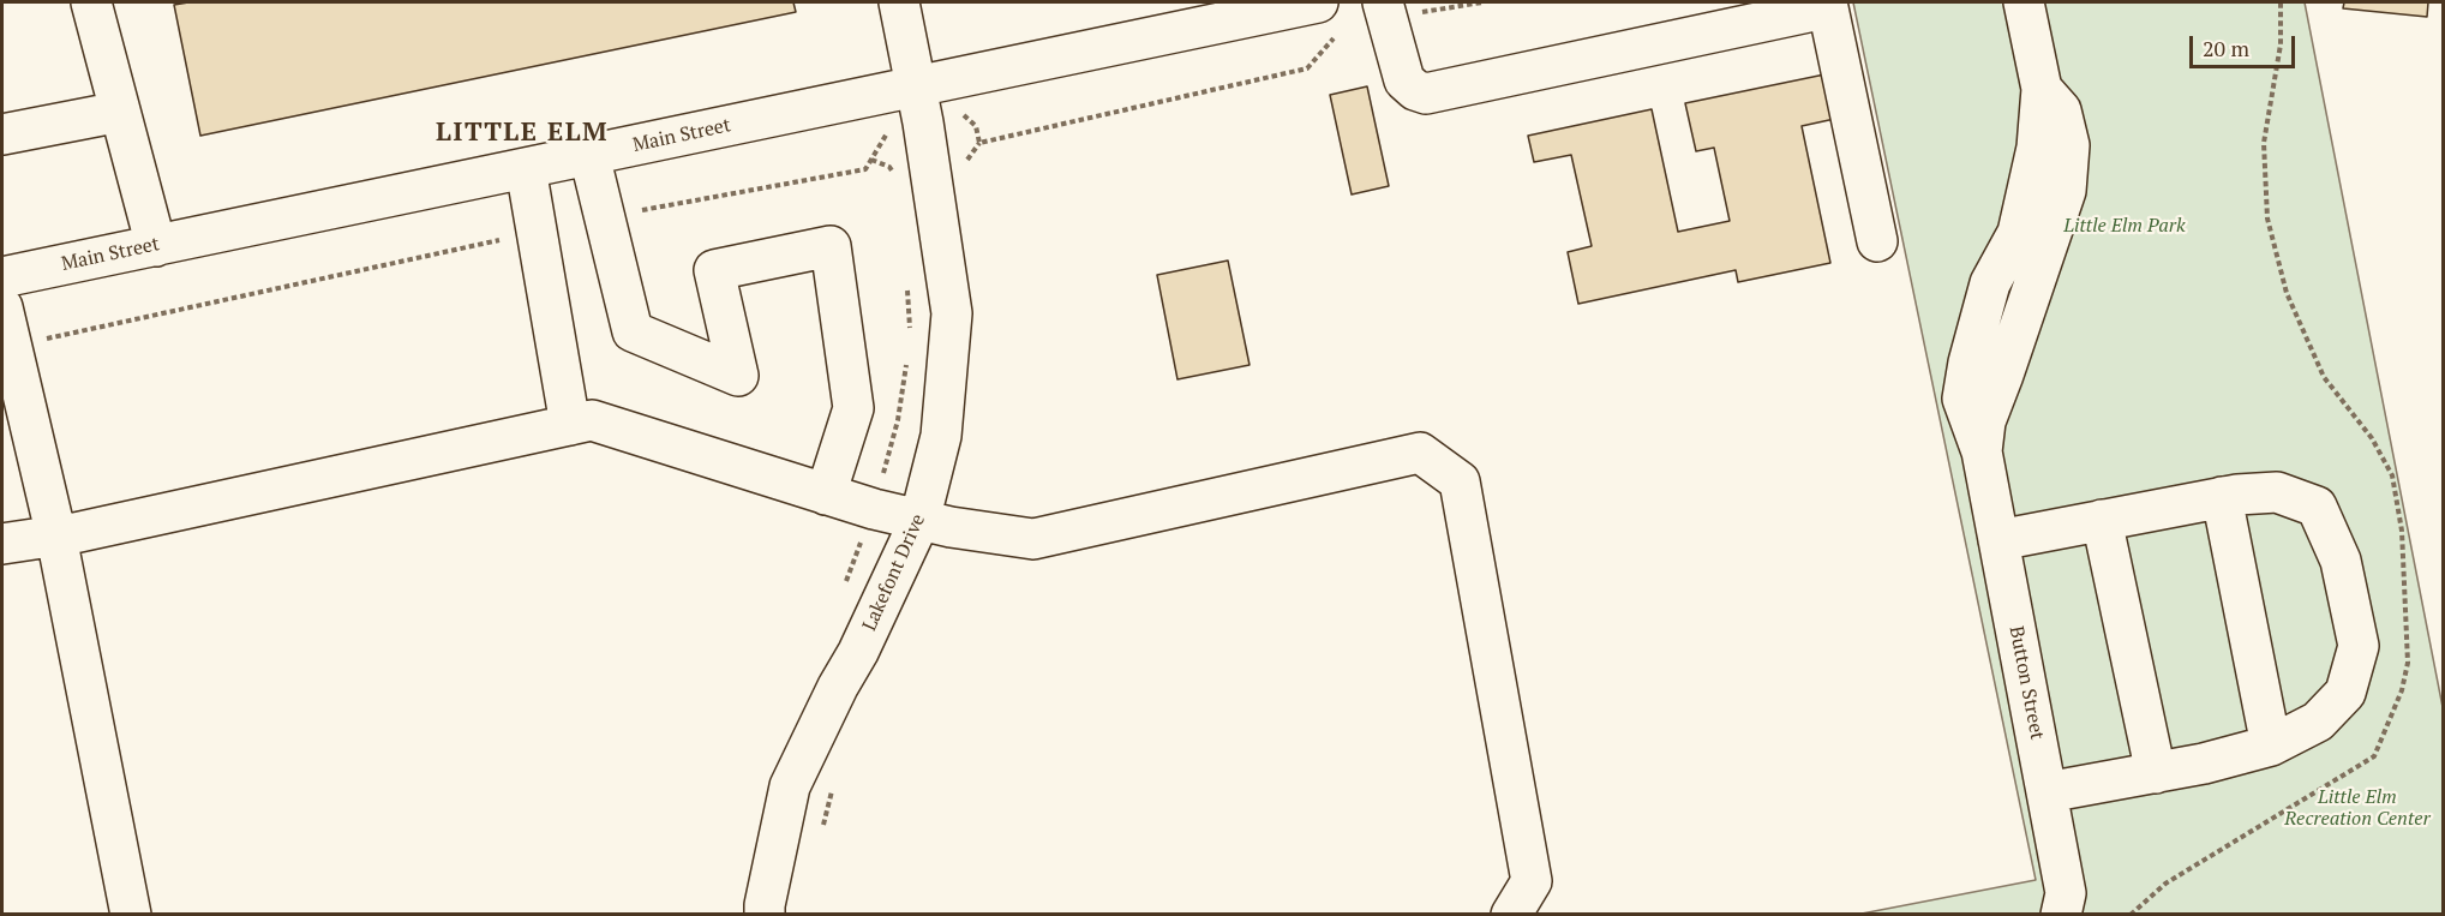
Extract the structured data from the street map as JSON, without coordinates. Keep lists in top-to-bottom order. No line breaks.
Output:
{"streets":{"street":["Main Street","Lakefont Drive","Button Street"]},"crossings":[["Main Street","Lakefont Drive"]],"districts":["LITTLE ELM"],"parks":["Little Elm Park","Little Elm Recreation Center"],"scale_bar":"20 m"}
